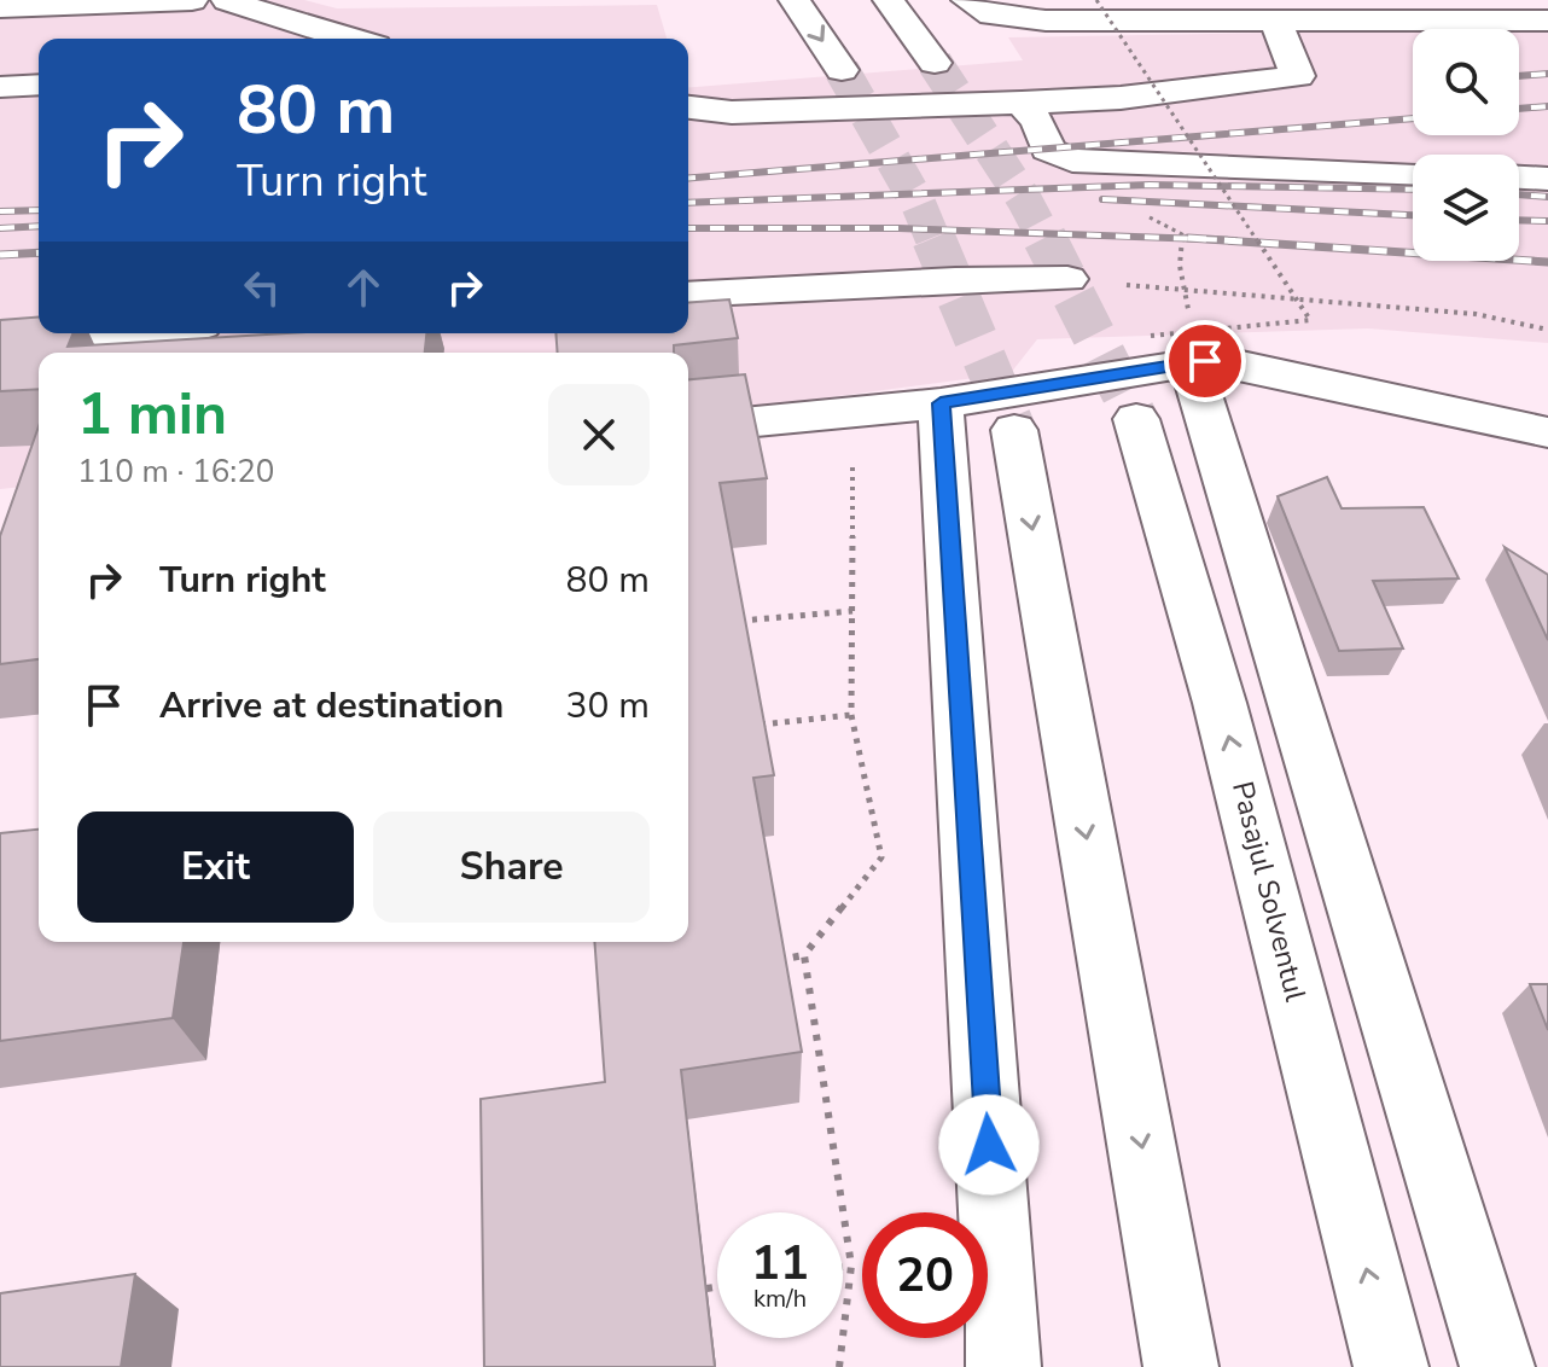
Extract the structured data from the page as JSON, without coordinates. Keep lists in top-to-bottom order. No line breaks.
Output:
{"streets":{"main road":["Pasajul Solventul"]},"page":{"turn":["80 m","Turn right"],"heading":["1 min","110 m · 16:20"],"list":[{"name":"Turn right","value":"80 m"},{"name":"Arrive at destination","value":"30 m"}],"buttons":["Exit","Share"],"speed":"11 km/h","limit":"20"}}
